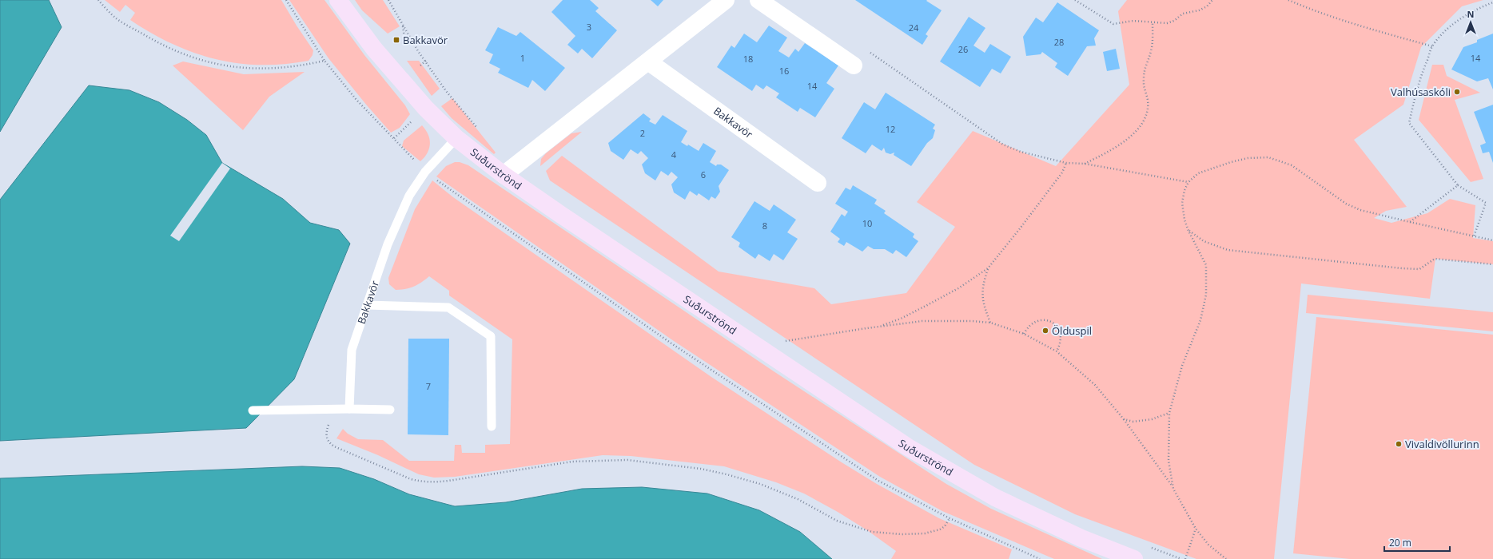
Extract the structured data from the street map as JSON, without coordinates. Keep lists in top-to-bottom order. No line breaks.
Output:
{"streets":{"street":["Bakkavör","Suðurströnd"]},"crossings":[["Bakkavör","Suðurströnd"]],"places":{"transit":["Bakkavör"],"other":["Valhúsaskóli","Ölduspil","Vivaldivöllurinn"]},"house_numbers":["3","24","28","26","1","14","18","16","14","12","2","4","6","10","8","7"],"scale_bar":"20 m","north":"top"}
